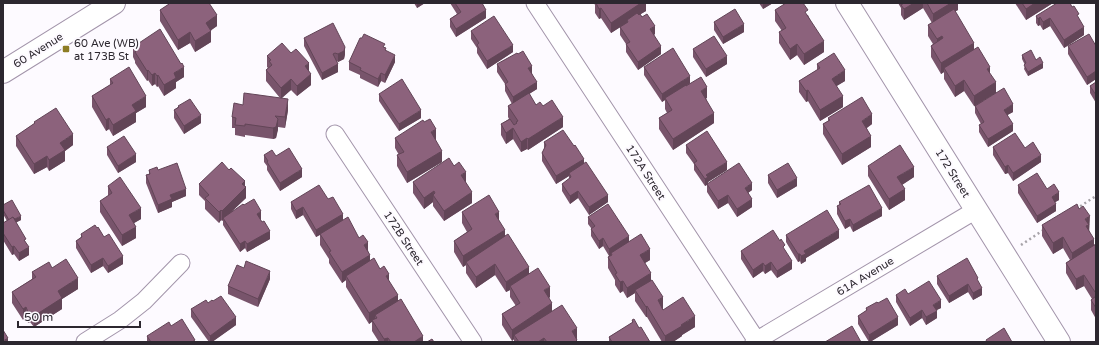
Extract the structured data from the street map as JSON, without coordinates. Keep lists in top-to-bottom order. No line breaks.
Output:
{"streets":{"street":["60 Avenue","172A Street","172 Street","172B Street","61A Avenue"]},"crossings":[["172A Street","61A Avenue"],["172 Street","61A Avenue"]],"places":{"transit":["60 Ave (WB) at 173B St"]},"scale_bar":"50 m"}
